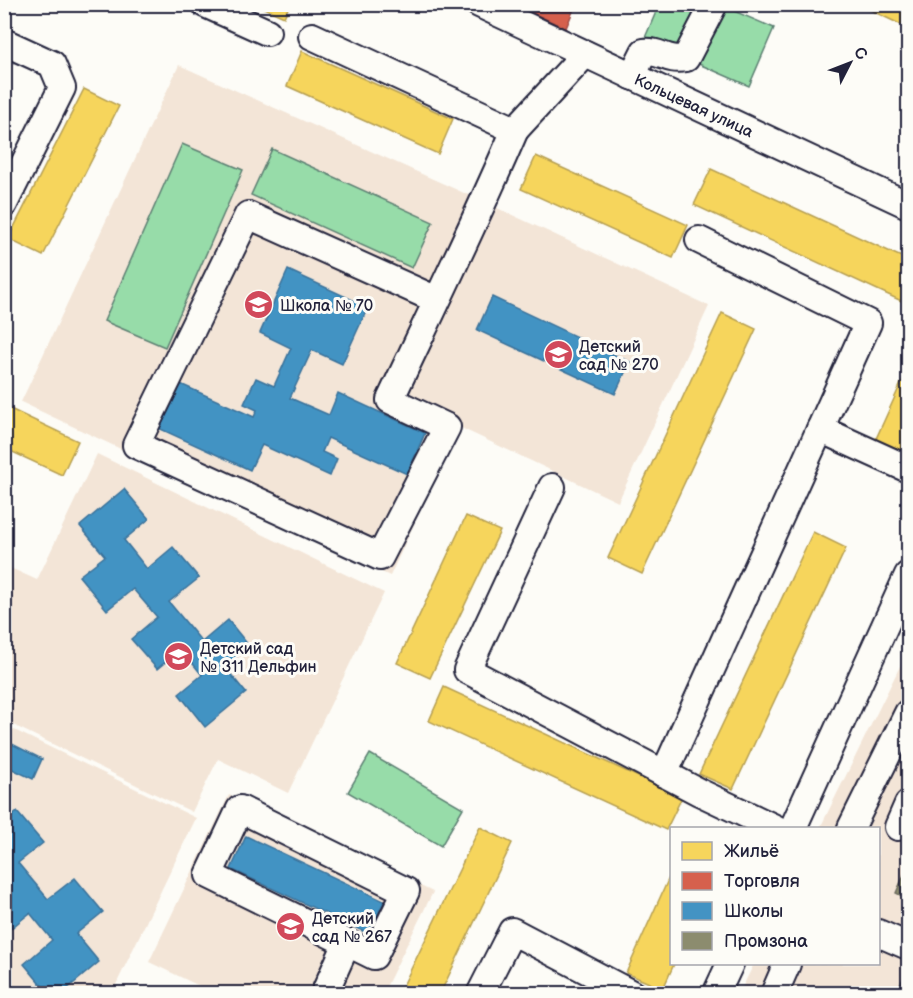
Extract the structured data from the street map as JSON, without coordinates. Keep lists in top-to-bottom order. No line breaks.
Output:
{"streets":{"street":["Кольцевая улица"]},"places":{"school or university":["Школа № 70","Детский сад № 270","Детский сад № 311 Дельфин","Детский сад № 267"]},"legend":["Жильё","Торговля","Школы","Промзона"],"north":"top right"}
